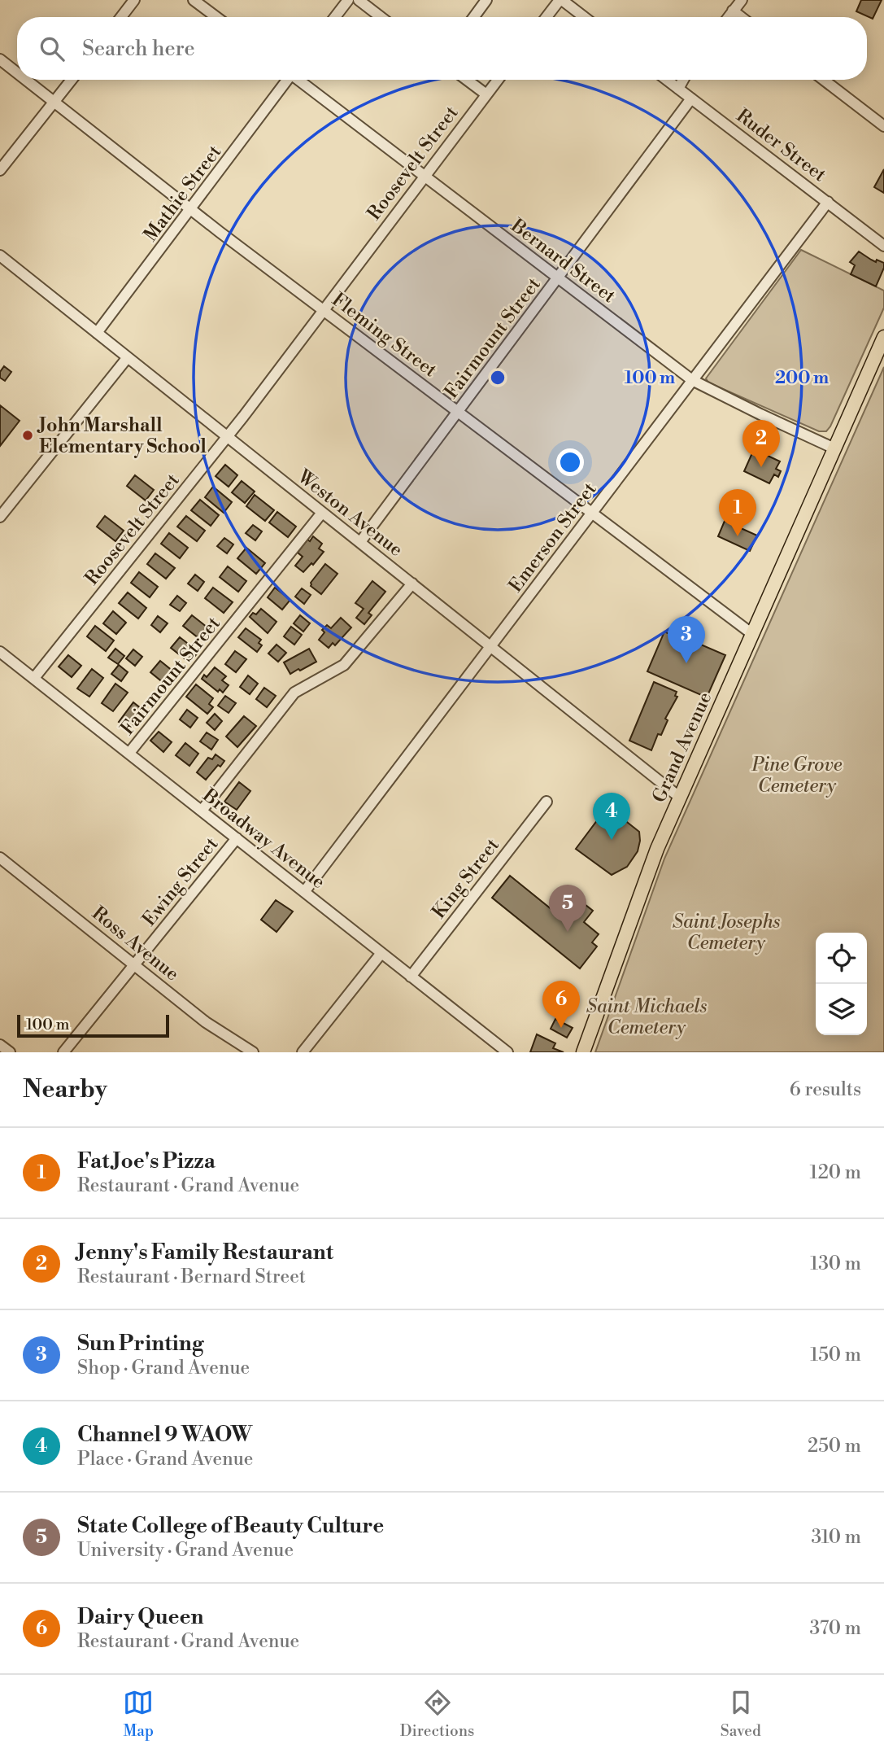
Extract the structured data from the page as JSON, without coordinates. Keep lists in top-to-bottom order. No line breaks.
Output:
{"streets":{"main road":["Grand Avenue"],"street":["Ruder Street","Roosevelt Street","Mathie Street","Bernard Street","Fleming Street","Fairmount Street","Weston Avenue","Emerson Street","Broadway Avenue","King Street","Ewing Street","Ross Avenue"]},"crossings":[["Ruder Street","Fairmount Street"],["Ruder Street","Emerson Street"],["Roosevelt Street","Bernard Street"],["Roosevelt Street","Fleming Street"],["Roosevelt Street","Weston Avenue"],["Roosevelt Street","Broadway Avenue"],["Mathie Street","Fleming Street"],["Mathie Street","Weston Avenue"],["Bernard Street","Fairmount Street"],["Bernard Street","Emerson Street"],["Bernard Street","Grand Avenue"],["Fleming Street","Fairmount Street"],["Fleming Street","Emerson Street"],["Fleming Street","Grand Avenue"],["Fairmount Street","Weston Avenue"],["Fairmount Street","Broadway Avenue"],["Weston Avenue","Emerson Street"],["Weston Avenue","Grand Avenue"],["Emerson Street","Broadway Avenue"],["Broadway Avenue","King Street"],["Broadway Avenue","Ewing Street"],["Ewing Street","Ross Avenue"]],"parks":["Pine Grove Cemetery","Saint Josephs Cemetery","Saint Michaels Cemetery"],"places":["John Marshall Elementary School"],"scale_bar":"100 m","page":{"search":"Search here","pins":["2","1","3","4","5","6"],"scale":"100 m","heading":["Nearby","6 results"],"list":[{"mark":"1","name":"Fat Joe's Pizza","note":"Restaurant · Grand Avenue","value":"120 m"},{"mark":"2","name":"Jenny's Family Restaurant","note":"Restaurant · Bernard Street","value":"130 m"},{"mark":"3","name":"Sun Printing","note":"Shop · Grand Avenue","value":"150 m"},{"mark":"4","name":"Channel 9 WAOW","note":"Place · Grand Avenue","value":"250 m"},{"mark":"5","name":"State College of Beauty Culture","note":"University · Grand Avenue","value":"310 m"},{"mark":"6","name":"Dairy Queen","note":"Restaurant · Grand Avenue","value":"370 m"}],"nav":["Map","Directions","Saved"]},"rings":["100 m","200 m"]}
